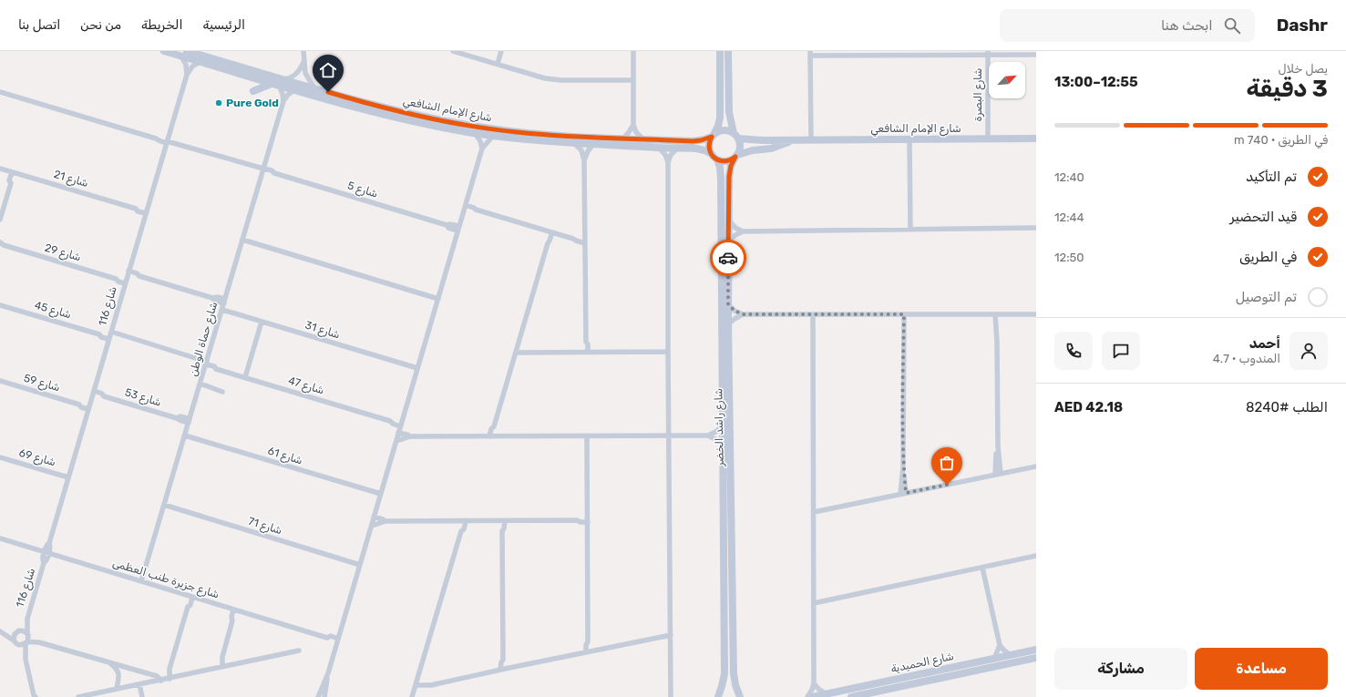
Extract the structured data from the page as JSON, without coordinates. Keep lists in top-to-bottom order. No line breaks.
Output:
{"streets":{"street":["شارع البصرة","شارع الإمام الشافعي","شارع 21","شارع 5","شارع 29","شارع 116","شارع 45","شارع 31","شارع حماة الوطن","شارع 59","شارع 47","شارع 53","شارع راشد الخضر","شارع 61","شارع 69","شارع 71","شارع جزيرة طنب العظمى","شارع الحميدية"]},"crossings":[["شارع البصرة","شارع الإمام الشافعي"],["شارع الإمام الشافعي","شارع 116"],["شارع الإمام الشافعي","شارع حماة الوطن"],["شارع الإمام الشافعي","شارع راشد الخضر"],["شارع 21","شارع 116"],["شارع 5","شارع 116"],["شارع 5","شارع حماة الوطن"],["شارع 29","شارع 116"],["شارع 116","شارع 45"],["شارع 116","شارع 59"],["شارع 116","شارع 53"],["شارع 116","شارع 69"],["شارع 116","شارع جزيرة طنب العظمى"],["شارع 45","شارع حماة الوطن"],["شارع 45","شارع 47"],["شارع 31","شارع حماة الوطن"],["شارع حماة الوطن","شارع 47"],["شارع حماة الوطن","شارع 53"],["شارع حماة الوطن","شارع 61"],["شارع حماة الوطن","شارع 71"],["شارع حماة الوطن","شارع جزيرة طنب العظمى"]],"places":["Pure Gold"],"north":"top right","page":{"header":"Dashr","search":"ابحث هنا","nav":["الرئيسية","الخريطة","من نحن","اتصل بنا"],"heading":["3 دقيقة","يصل خلال","12:55–13:00"],"panel":["أحمد","المندوب · 4.7","الطلب #8240","AED 42.18"],"bar":"في الطريق · 740 m","list":[["تم التأكيد","12:40"],["قيد التحضير","12:44"],["في الطريق","12:50"],"تم التوصيل"],"buttons":["مساعدة","مشاركة"]}}
